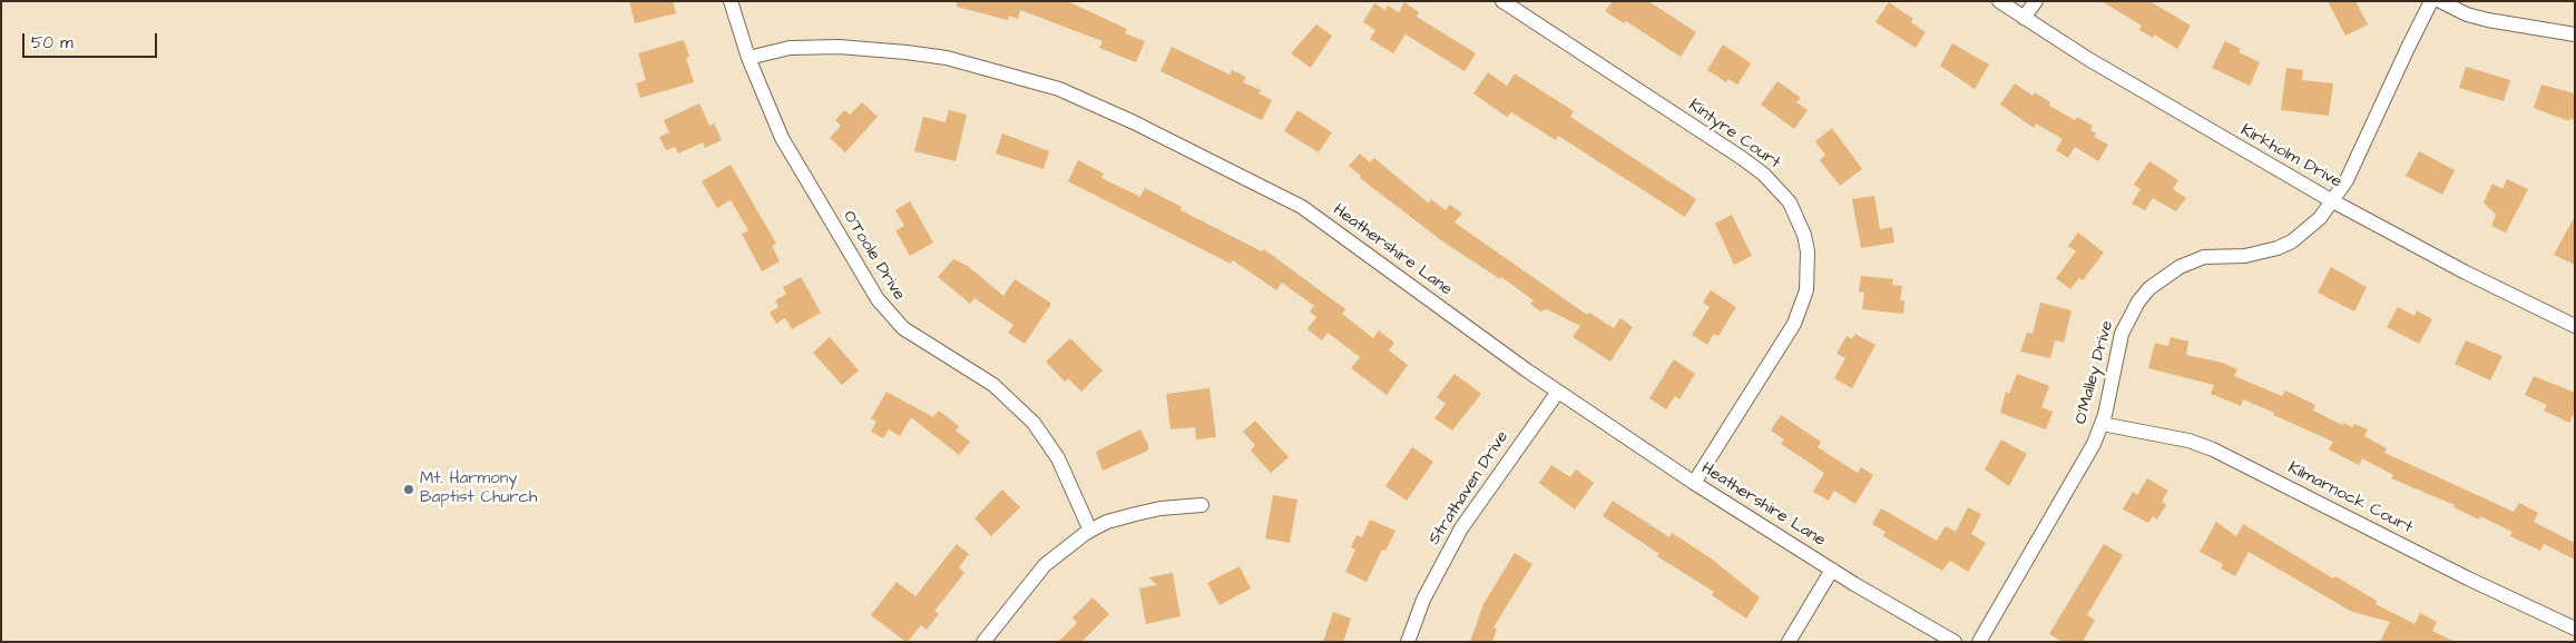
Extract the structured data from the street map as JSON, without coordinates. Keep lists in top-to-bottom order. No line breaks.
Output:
{"streets":{"street":["Kintyre Court","Kirkholm Drive","Heathershire Lane","O'Toole Drive","O'Malley Drive","Strathaven Drive","Kilmarnock Court"]},"crossings":[["Kintyre Court","Heathershire Lane"],["Kirkholm Drive","O'Malley Drive"],["Heathershire Lane","O'Toole Drive"],["Heathershire Lane","Strathaven Drive"],["O'Malley Drive","Kilmarnock Court"]],"places":["Mt. Harmony Baptist Church"],"scale_bar":"50 m"}
